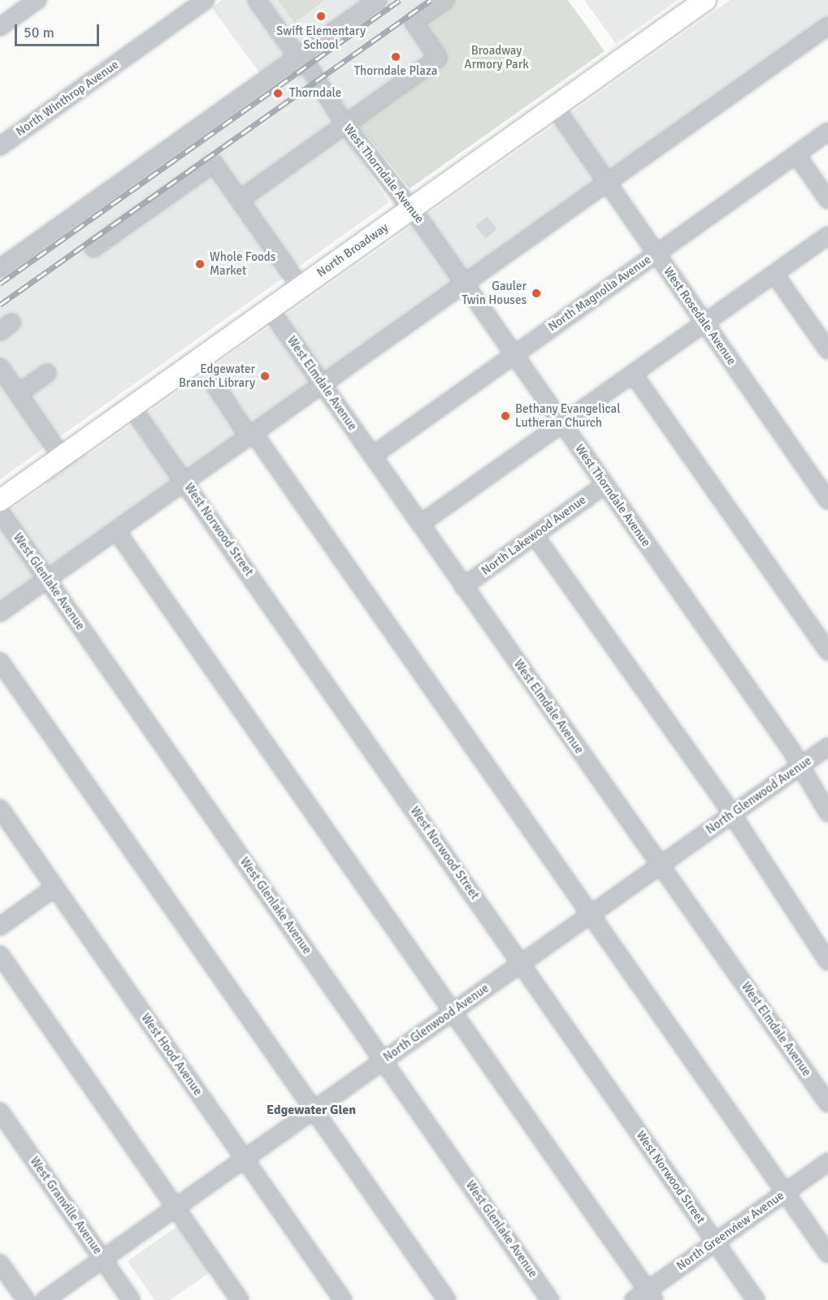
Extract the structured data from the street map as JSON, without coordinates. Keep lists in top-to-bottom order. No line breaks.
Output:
{"streets":{"main road":["North Broadway"],"street":["North Winthrop Avenue","West Thorndale Avenue","North Magnolia Avenue","West Rosedale Avenue","West Elmdale Avenue","West Norwood Street","North Lakewood Avenue","West Glenlake Avenue","North Glenwood Avenue","West Hood Avenue","West Granville Avenue","North Greenview Avenue"]},"crossings":[["West Thorndale Avenue","North Broadway"],["West Thorndale Avenue","North Magnolia Avenue"],["West Thorndale Avenue","North Lakewood Avenue"],["West Thorndale Avenue","North Glenwood Avenue"],["North Broadway","West Rosedale Avenue"],["North Broadway","West Elmdale Avenue"],["North Broadway","West Norwood Street"],["North Magnolia Avenue","West Rosedale Avenue"],["North Magnolia Avenue","West Elmdale Avenue"],["West Elmdale Avenue","North Lakewood Avenue"],["West Elmdale Avenue","North Glenwood Avenue"],["West Norwood Street","North Glenwood Avenue"],["West Norwood Street","North Greenview Avenue"],["West Glenlake Avenue","North Glenwood Avenue"],["North Glenwood Avenue","West Hood Avenue"],["North Glenwood Avenue","West Granville Avenue"]],"districts":["Edgewater Glen"],"parks":["Broadway Armory Park"],"places":["Swift Elementary School","Thorndale Plaza","Thorndale","Whole Foods Market","Gauler Twin Houses","Edgewater Branch Library","Bethany Evangelical Lutheran Church"],"scale_bar":"50 m"}
